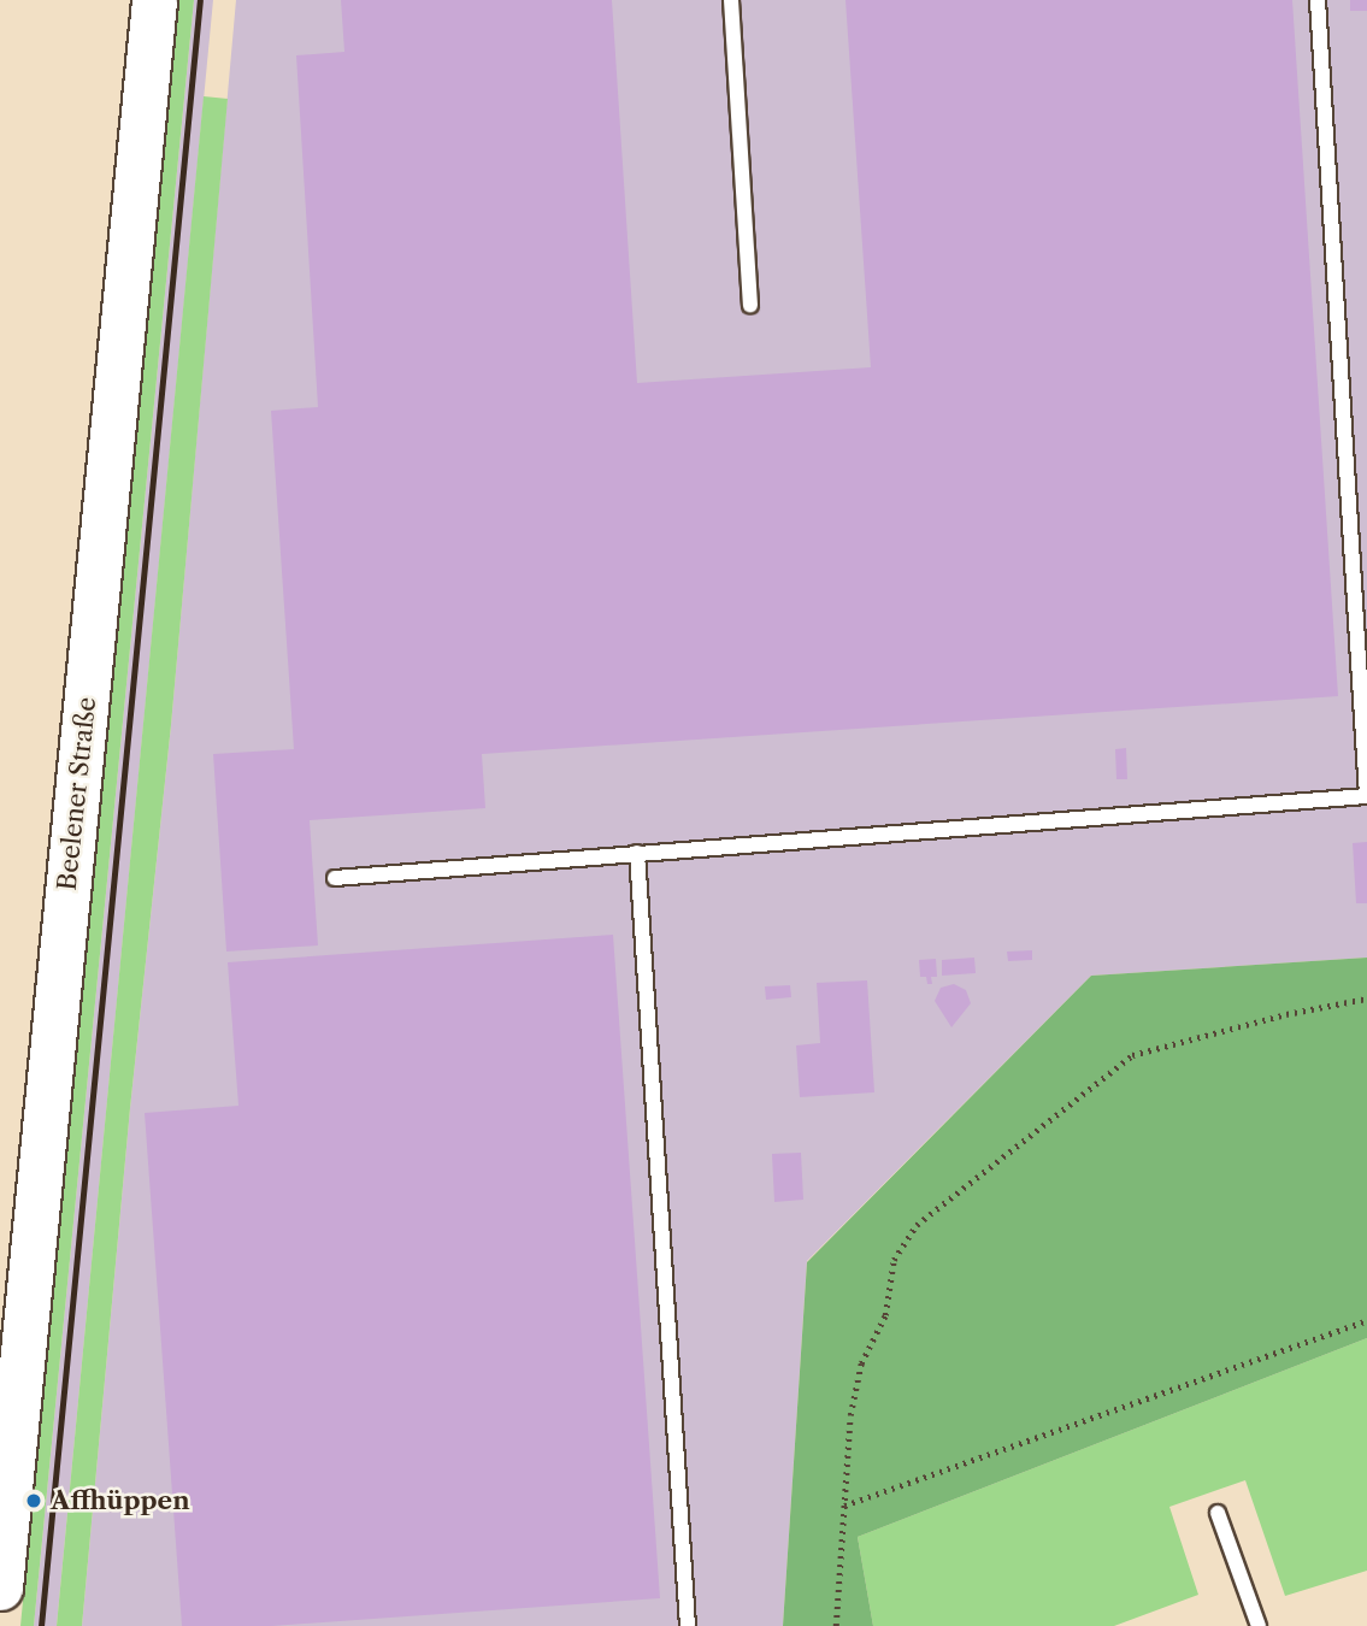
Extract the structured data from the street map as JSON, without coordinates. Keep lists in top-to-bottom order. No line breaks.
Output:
{"streets":{"main road":["Beelener Straße"]},"places":["Affhüppen"]}
